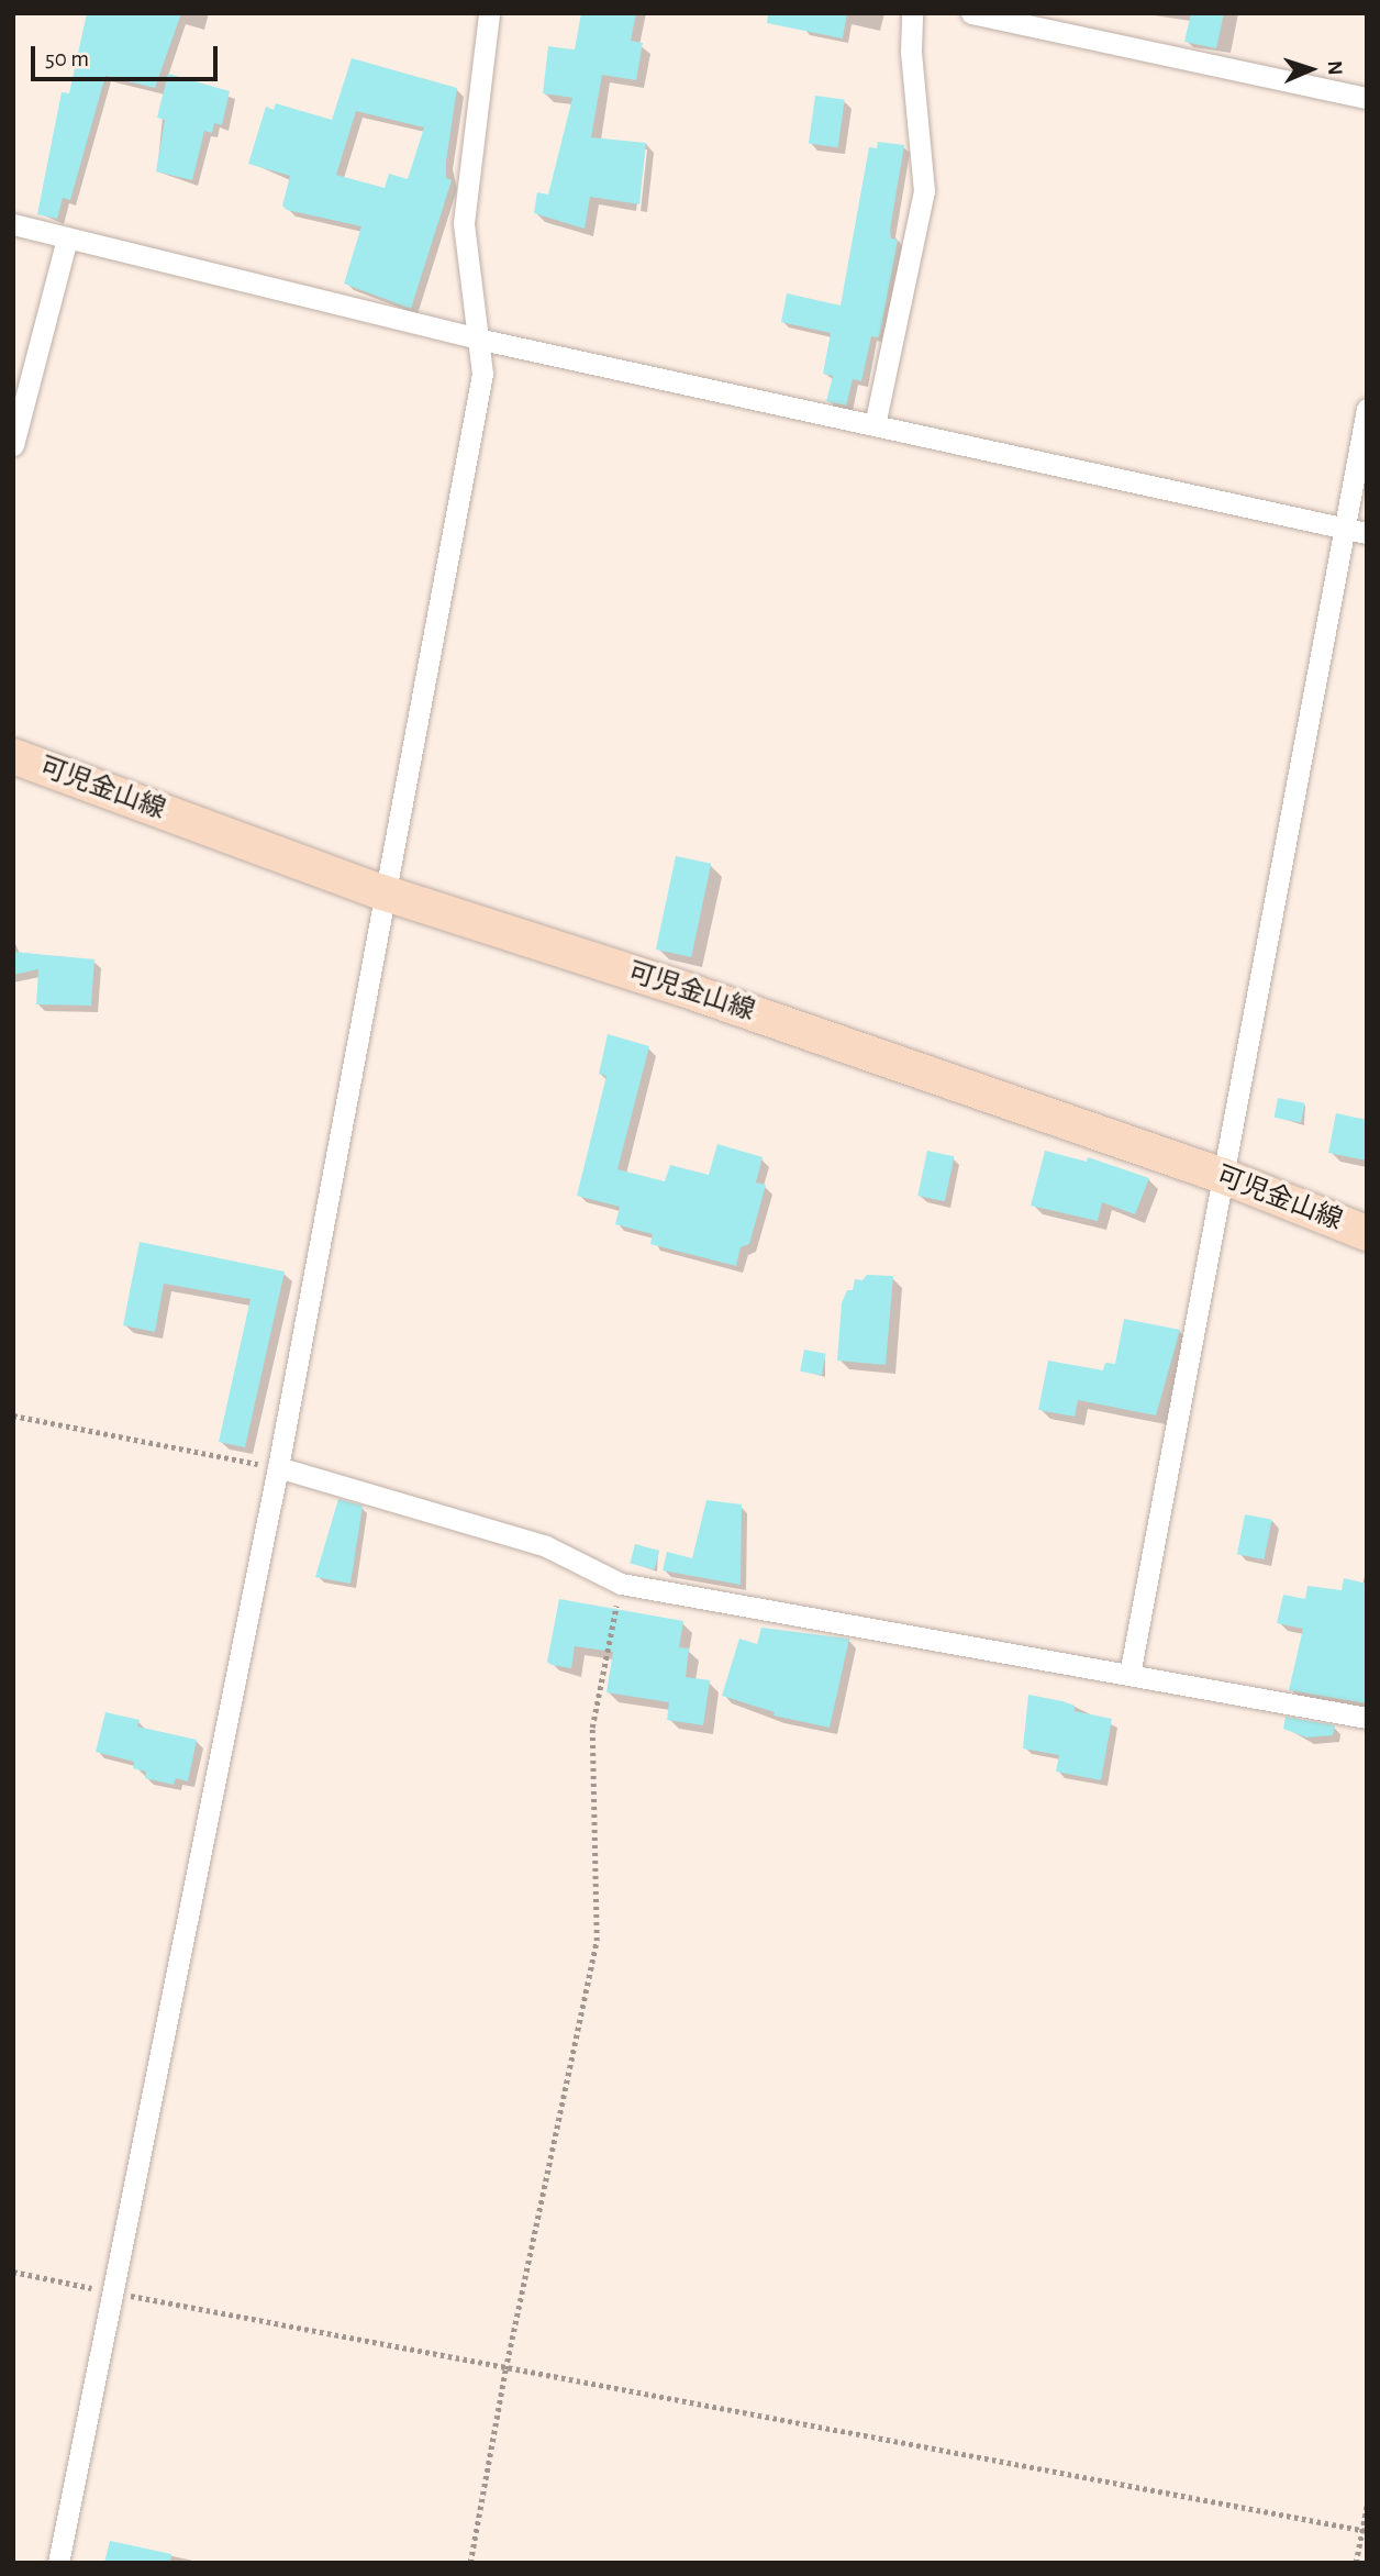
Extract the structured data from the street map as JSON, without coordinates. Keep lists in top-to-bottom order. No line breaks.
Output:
{"streets":{"main road":["可児金山線"]},"scale_bar":"50 m","north":"right"}
